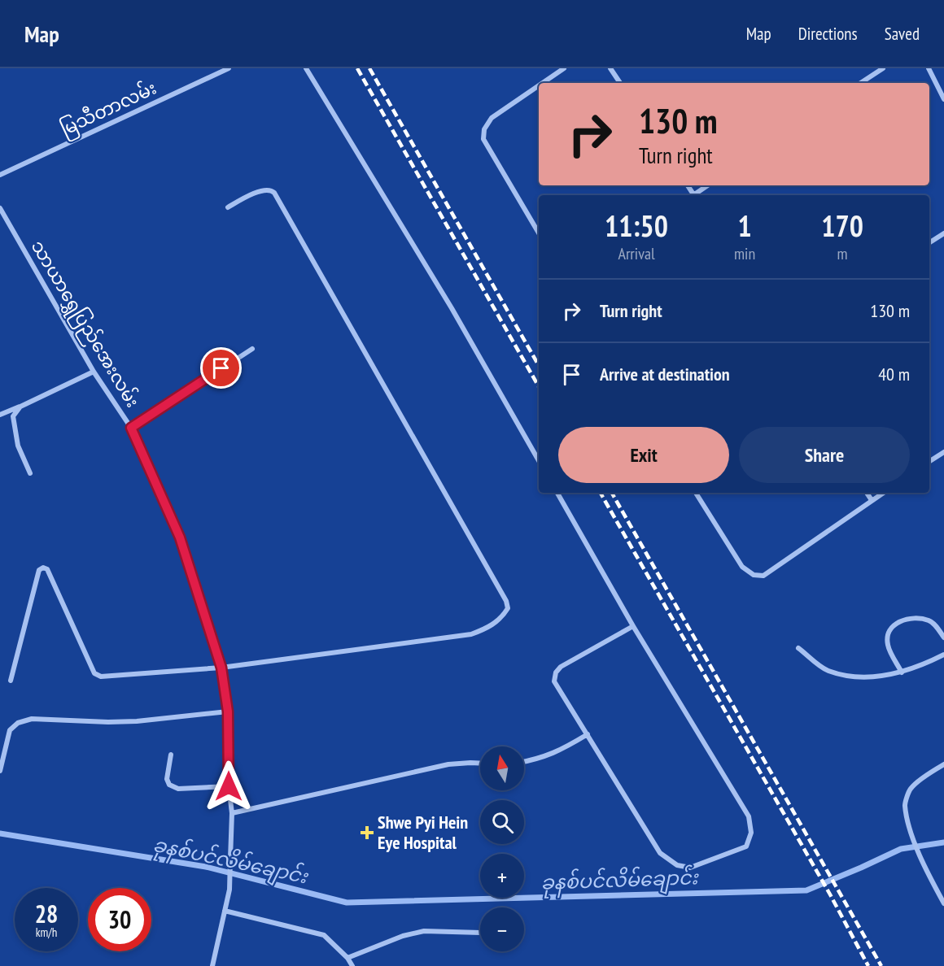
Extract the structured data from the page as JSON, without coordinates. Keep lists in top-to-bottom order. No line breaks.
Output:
{"streets":{"street":["မြသီတာလမ်း","သာယာရွှေပြည်အေးလမ်း"]},"water":["ခုနစ်ပင်လိမ်ချောင်း"],"places":{"health":["Shwe Pyi Hein Eye Hospital"]},"north":"top","page":{"header":"Map","nav":["Map","Directions","Saved"],"turn":["130 m","Turn right"],"eta":["11:50","Arrival","1","min","170","m"],"list":[{"name":"Turn right","value":"130 m"},{"name":"Arrive at destination","value":"40 m"}],"buttons":["Exit","Share"],"map_buttons":["+","−"],"speed":"28 km/h","limit":"30"}}
